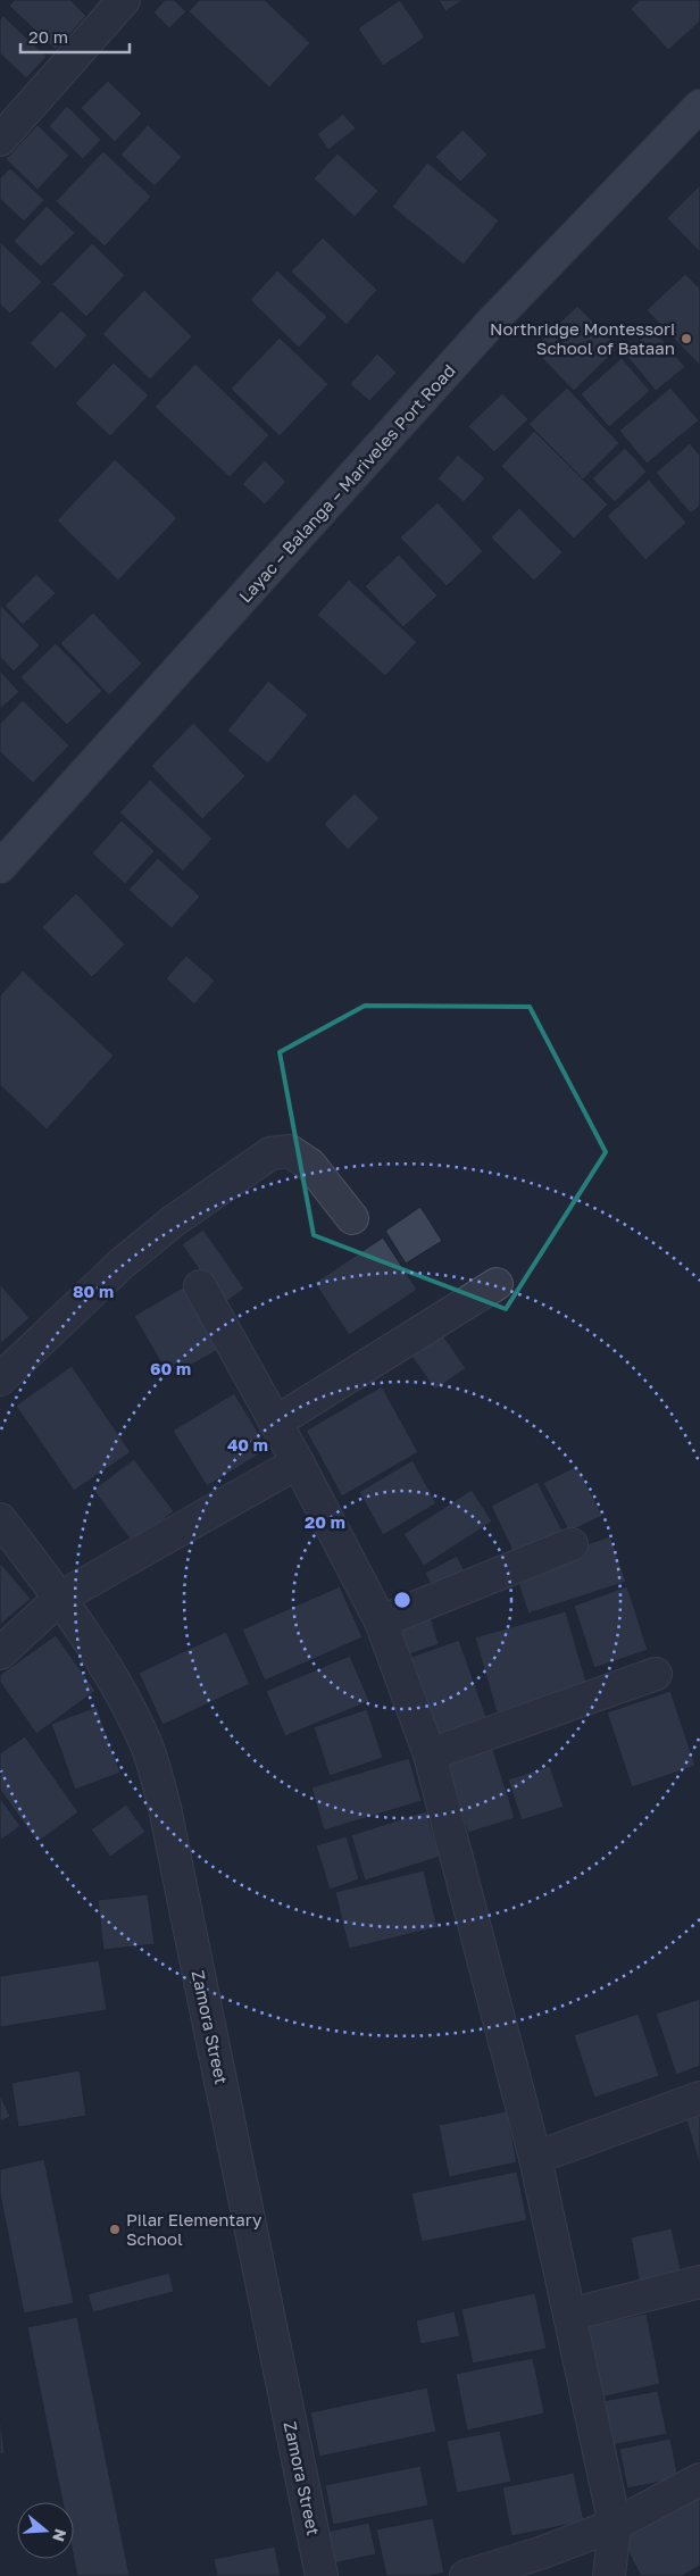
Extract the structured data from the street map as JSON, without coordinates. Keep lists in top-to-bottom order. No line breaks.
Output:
{"streets":{"main road":["Layac – Balanga – Mariveles Port Road"],"street":["Zamora Street"]},"places":["Northridge Montessori School of Bataan","Pilar Elementary School"],"scale_bar":"20 m","north":"right","rings":["80 m","60 m","40 m","20 m"]}
